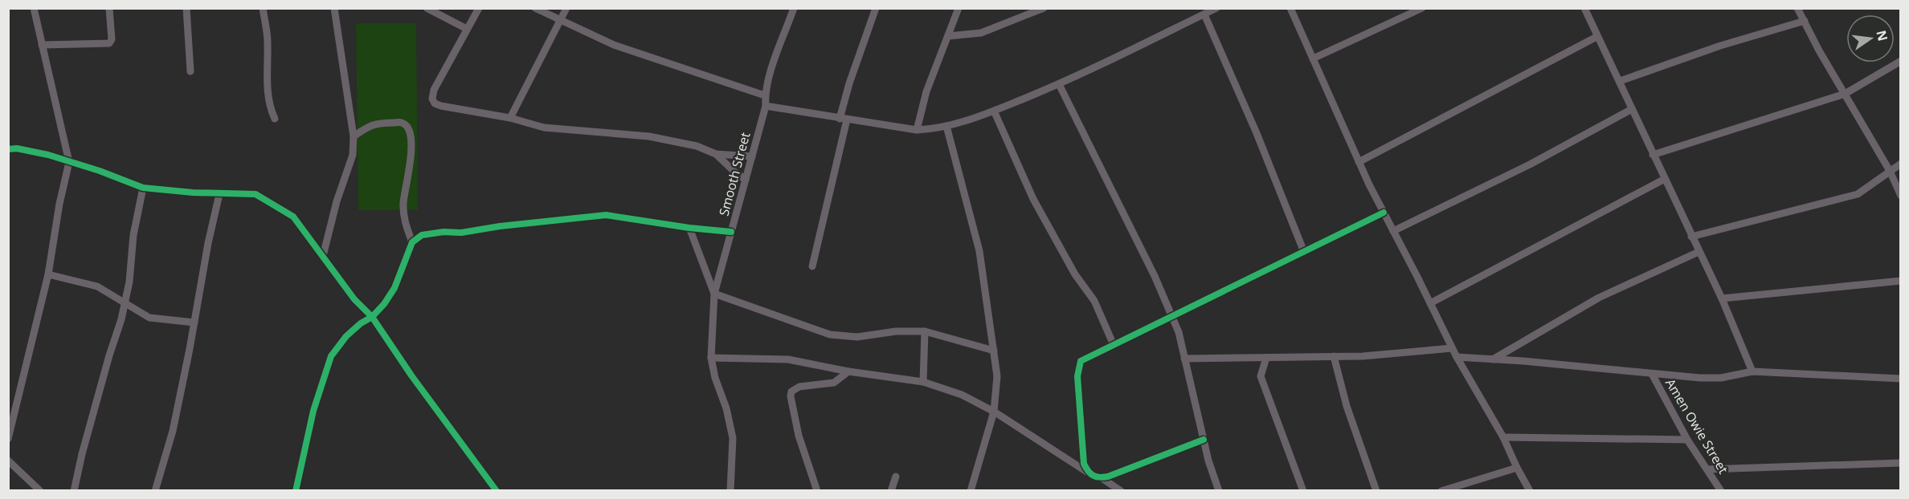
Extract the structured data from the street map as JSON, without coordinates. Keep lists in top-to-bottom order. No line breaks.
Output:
{"streets":{"street":["Smooth Street","Amen Owie Street"]},"north":"right"}
